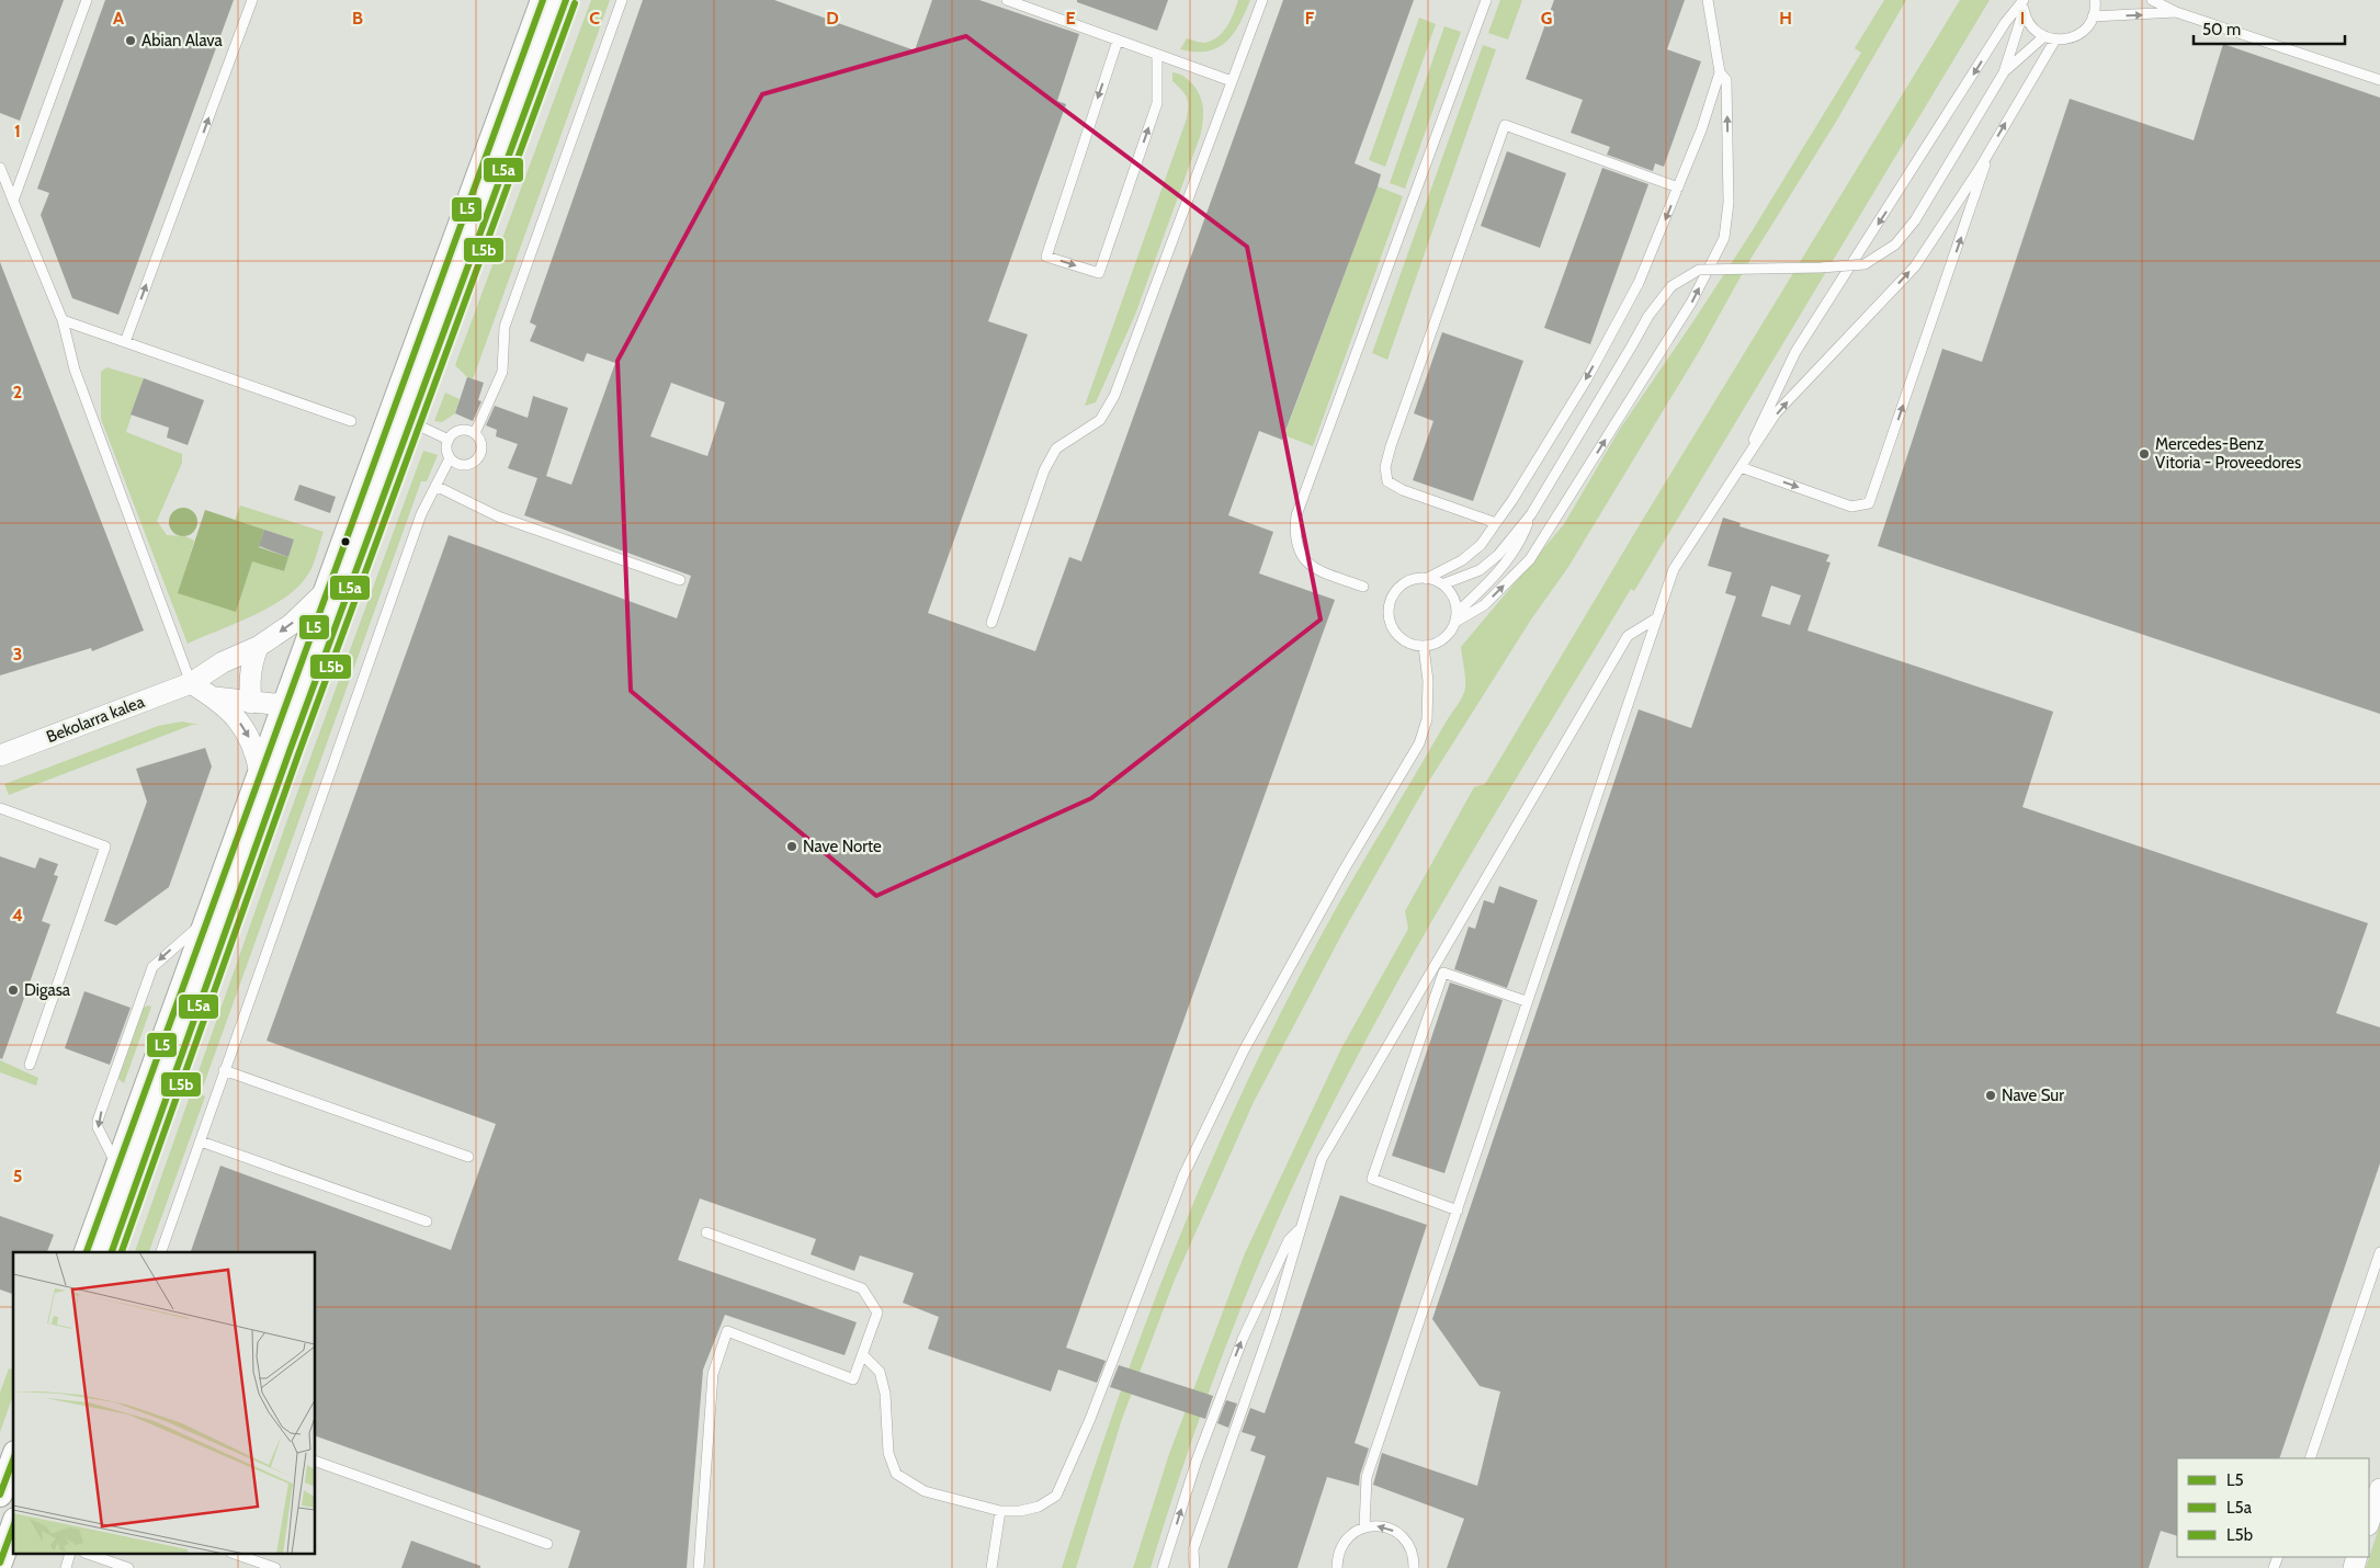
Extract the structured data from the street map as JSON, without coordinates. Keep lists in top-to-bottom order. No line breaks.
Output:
{"streets":{"street":["Bekolarra kalea"]},"places":["Abian Alava","Mercedes-Benz Vitoria - Proveedores","Nave Norte","Digasa","Nave Sur"],"lines":["transit line L5","transit line L5a","transit line L5b"],"legend":["L5","L5a","L5b"],"scale_bar":"50 m","grid":{"columns":["A","B","C","D","E","F","G","H","I"],"rows":["1","2","3","4","5"]}}
